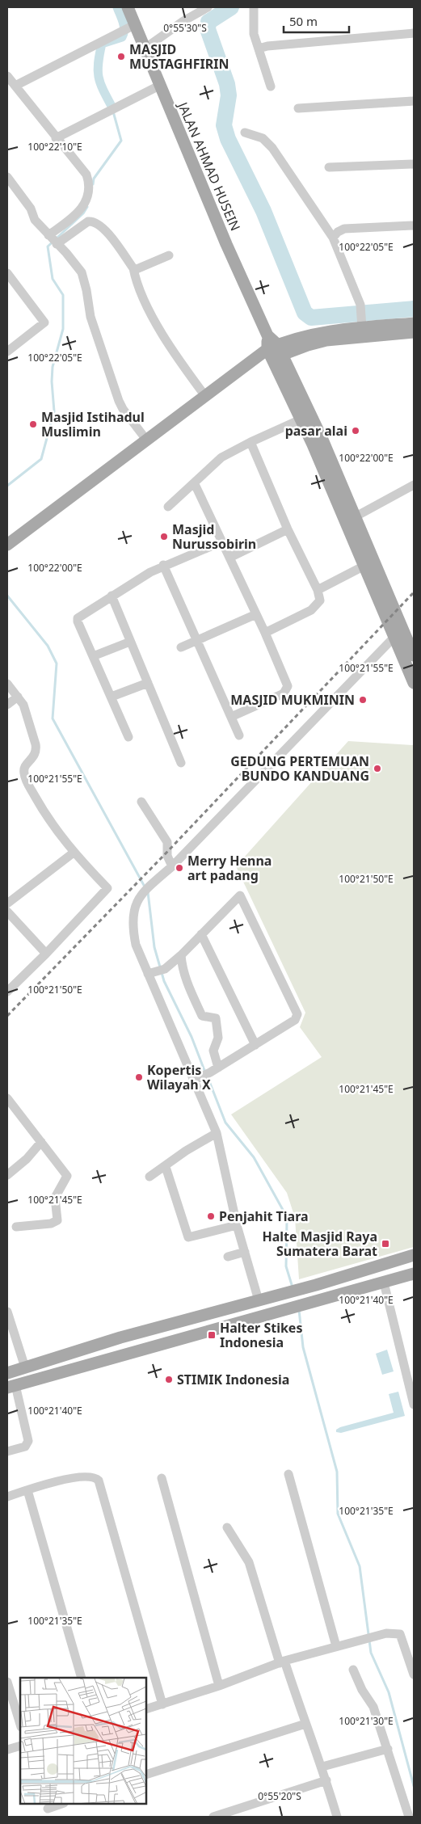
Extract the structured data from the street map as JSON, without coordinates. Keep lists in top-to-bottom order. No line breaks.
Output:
{"streets":{"main road":["JALAN AHMAD HUSEIN"]},"places":{"other":["MASJID MUSTAGHFIRIN","Masjid Istihadul Muslimin","pasar alai","Masjid Nurussobirin","MASJID MUKMININ","GEDUNG PERTEMUAN BUNDO KANDUANG","Merry Henna art padang","Kopertis Wilayah X","Penjahit Tiara","STIMIK Indonesia"],"transit":["Halte Masjid Raya Sumatera Barat","Halter Stikes Indonesia"]},"scale_bar":"50 m","coordinates":["0°55'30\"S","100°22'10\"E","100°22'05\"E","100°22'00\"E","100°21'55\"E","100°21'50\"E","100°21'45\"E","100°21'40\"E","100°21'35\"E","100°21'30\"E","0°55'20\"S"]}
